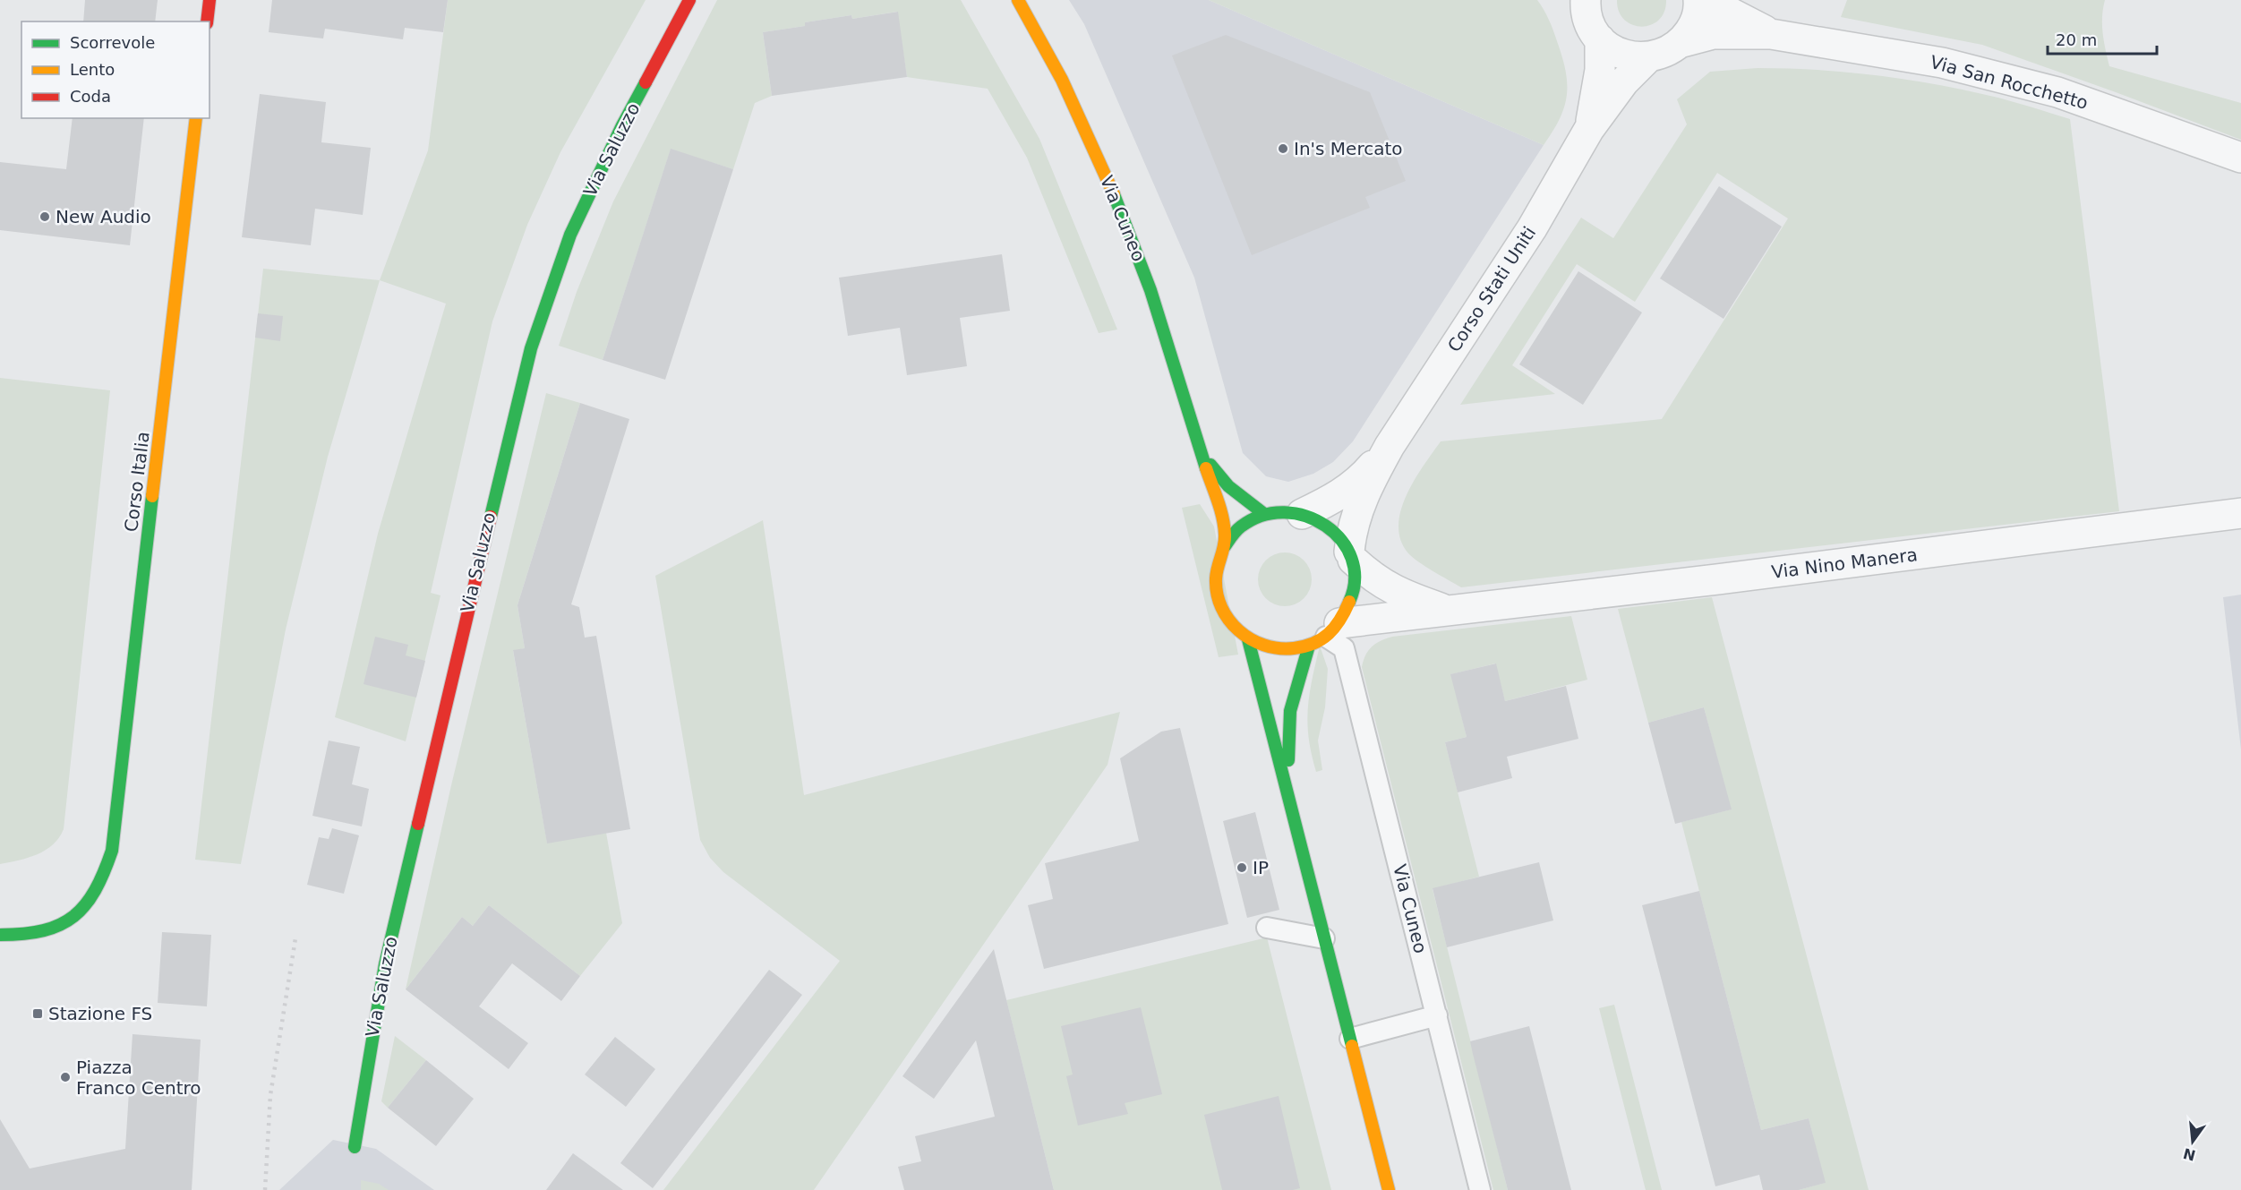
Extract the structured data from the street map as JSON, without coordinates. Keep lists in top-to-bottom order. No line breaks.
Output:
{"streets":{"street":["Via San Rocchetto","Via Saluzzo","Via Cuneo","Corso Stati Uniti","Corso Italia","Via Nino Manera"]},"crossings":[["Via San Rocchetto","Corso Stati Uniti"],["Via Cuneo","Corso Stati Uniti"],["Via Cuneo","Via Nino Manera"],["Corso Stati Uniti","Via Nino Manera"]],"places":{"other":["In's Mercato","New Audio","IP","Piazza Franco Centro"],"transit":["Stazione FS"]},"legend":["Scorrevole","Lento","Coda"],"scale_bar":"20 m","north":"bottom"}
